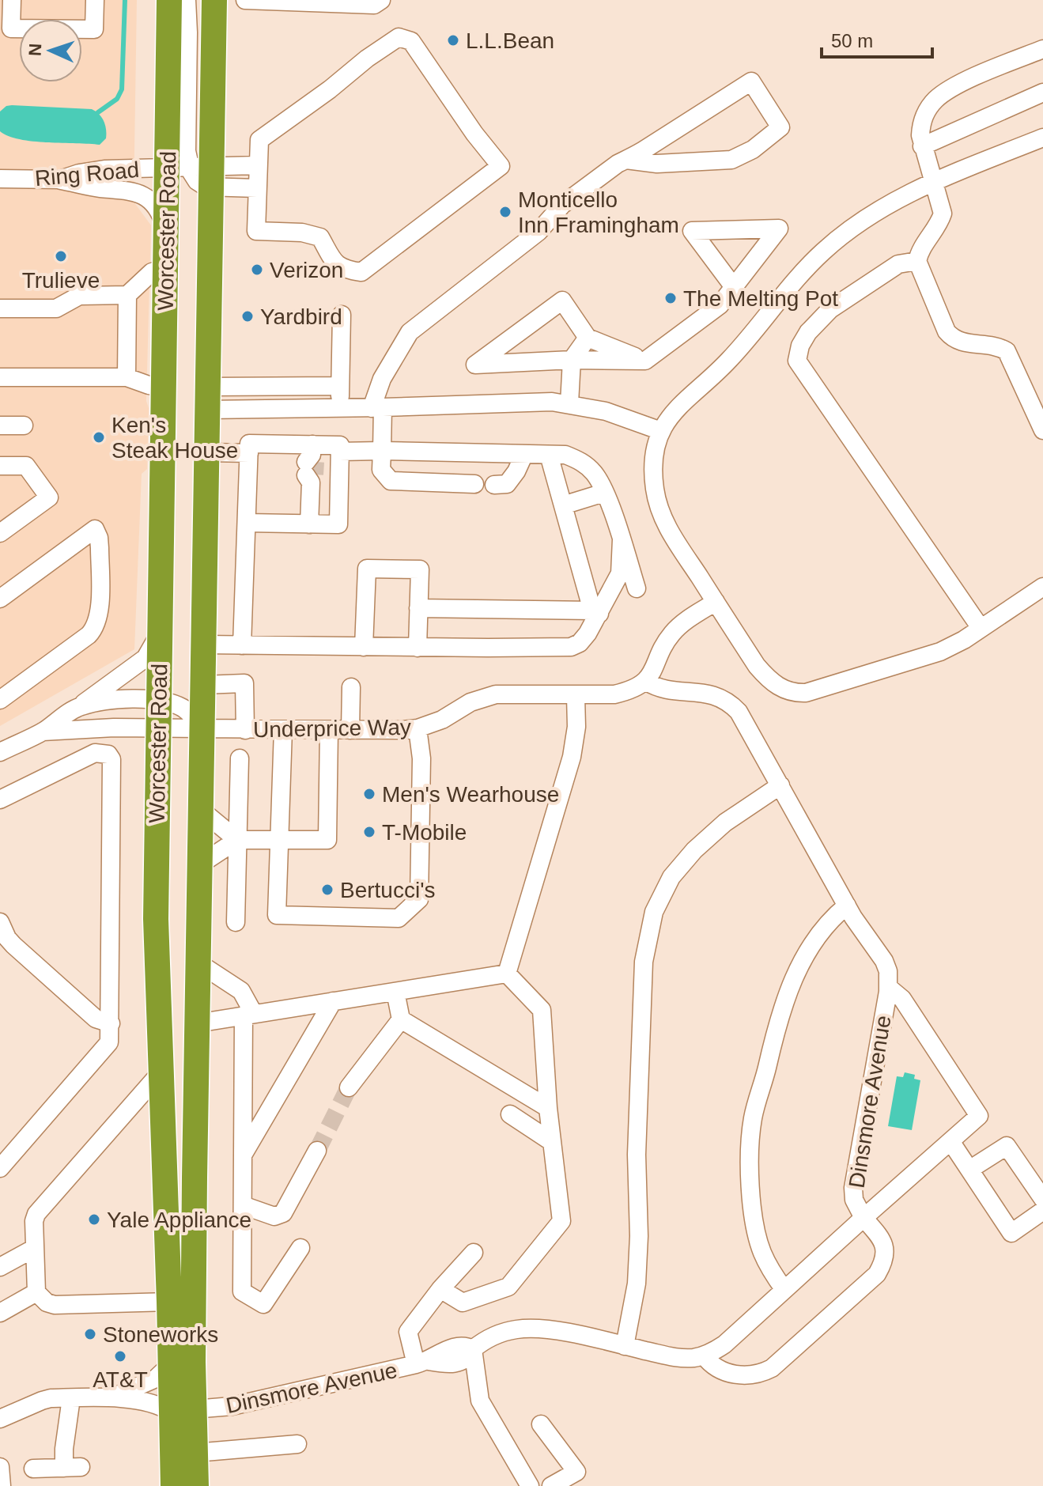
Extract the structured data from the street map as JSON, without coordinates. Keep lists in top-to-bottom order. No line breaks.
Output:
{"streets":{"highway":["Worcester Road"],"street":["Ring Road","Underprice Way","Dinsmore Avenue"]},"crossings":[["Ring Road","Worcester Road"],["Worcester Road","Underprice Way"],["Worcester Road","Dinsmore Avenue"],["Underprice Way","Dinsmore Avenue"]],"places":["L.L.Bean","Monticello Inn Framingham","Trulieve","Verizon","The Melting Pot","Yardbird","Ken's Steak House","Men's Wearhouse","T-Mobile","Bertucci's","Yale Appliance","Stoneworks","AT&T"],"scale_bar":"50 m","north":"left"}
